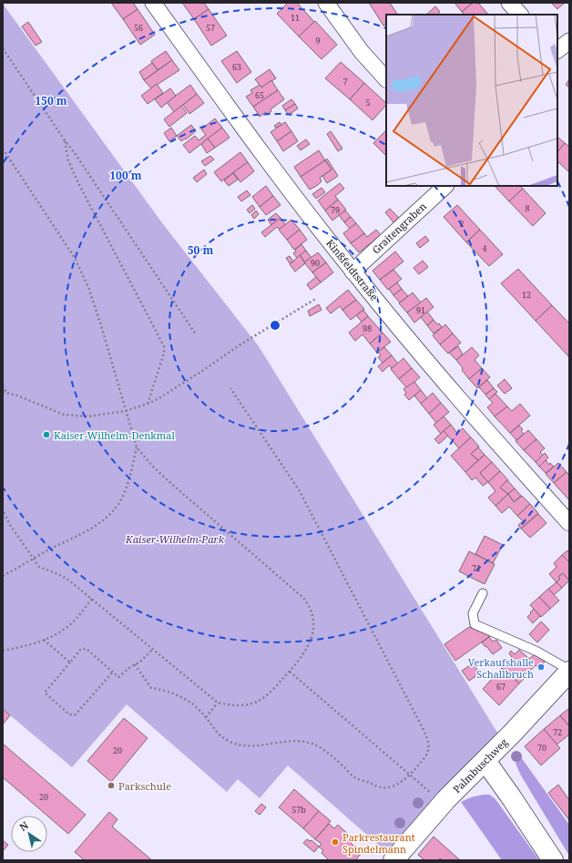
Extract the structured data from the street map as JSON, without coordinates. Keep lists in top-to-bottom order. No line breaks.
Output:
{"streets":{"street":["Graitengraben","Kinßfeldtstraße","Palmbuschweg"]},"crossings":[["Graitengraben","Kinßfeldtstraße"]],"parks":["Kaiser-Wilhelm-Park"],"places":["Kaiser-Wilhelm-Denkmal","Verkaufshalle Schallbruch","Parkschule","Parkrestaurant Spindelmann"],"house_numbers":["11","56","57","9","63","7","65","5","8","79","2","4","90","12","91","98","71","67","72","70","20","20","57b"],"north":"top left","rings":["150 m","100 m","50 m"]}
